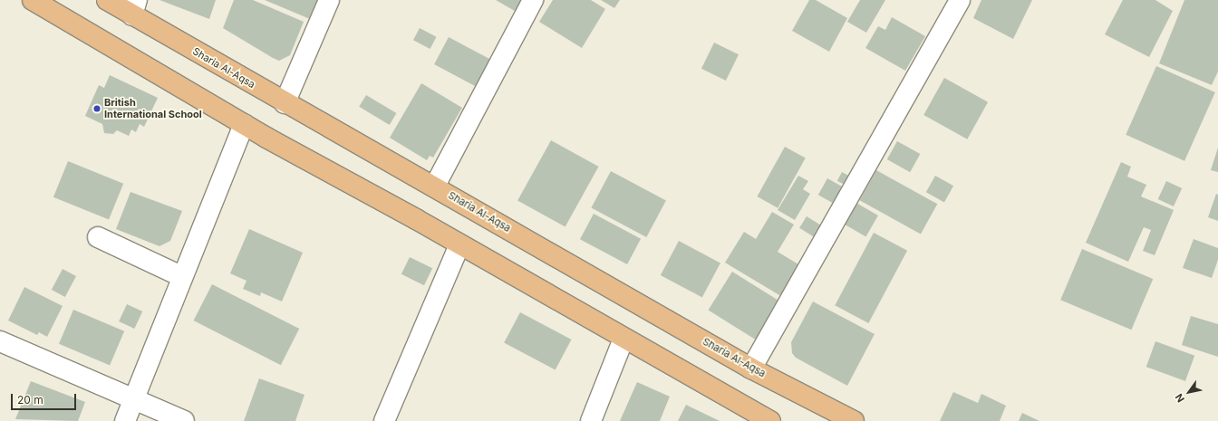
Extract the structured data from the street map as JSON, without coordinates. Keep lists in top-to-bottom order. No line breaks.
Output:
{"streets":{"main road":["Sharia Al-Aqsa"]},"places":["British International School"],"scale_bar":"20 m","north":"bottom left"}
